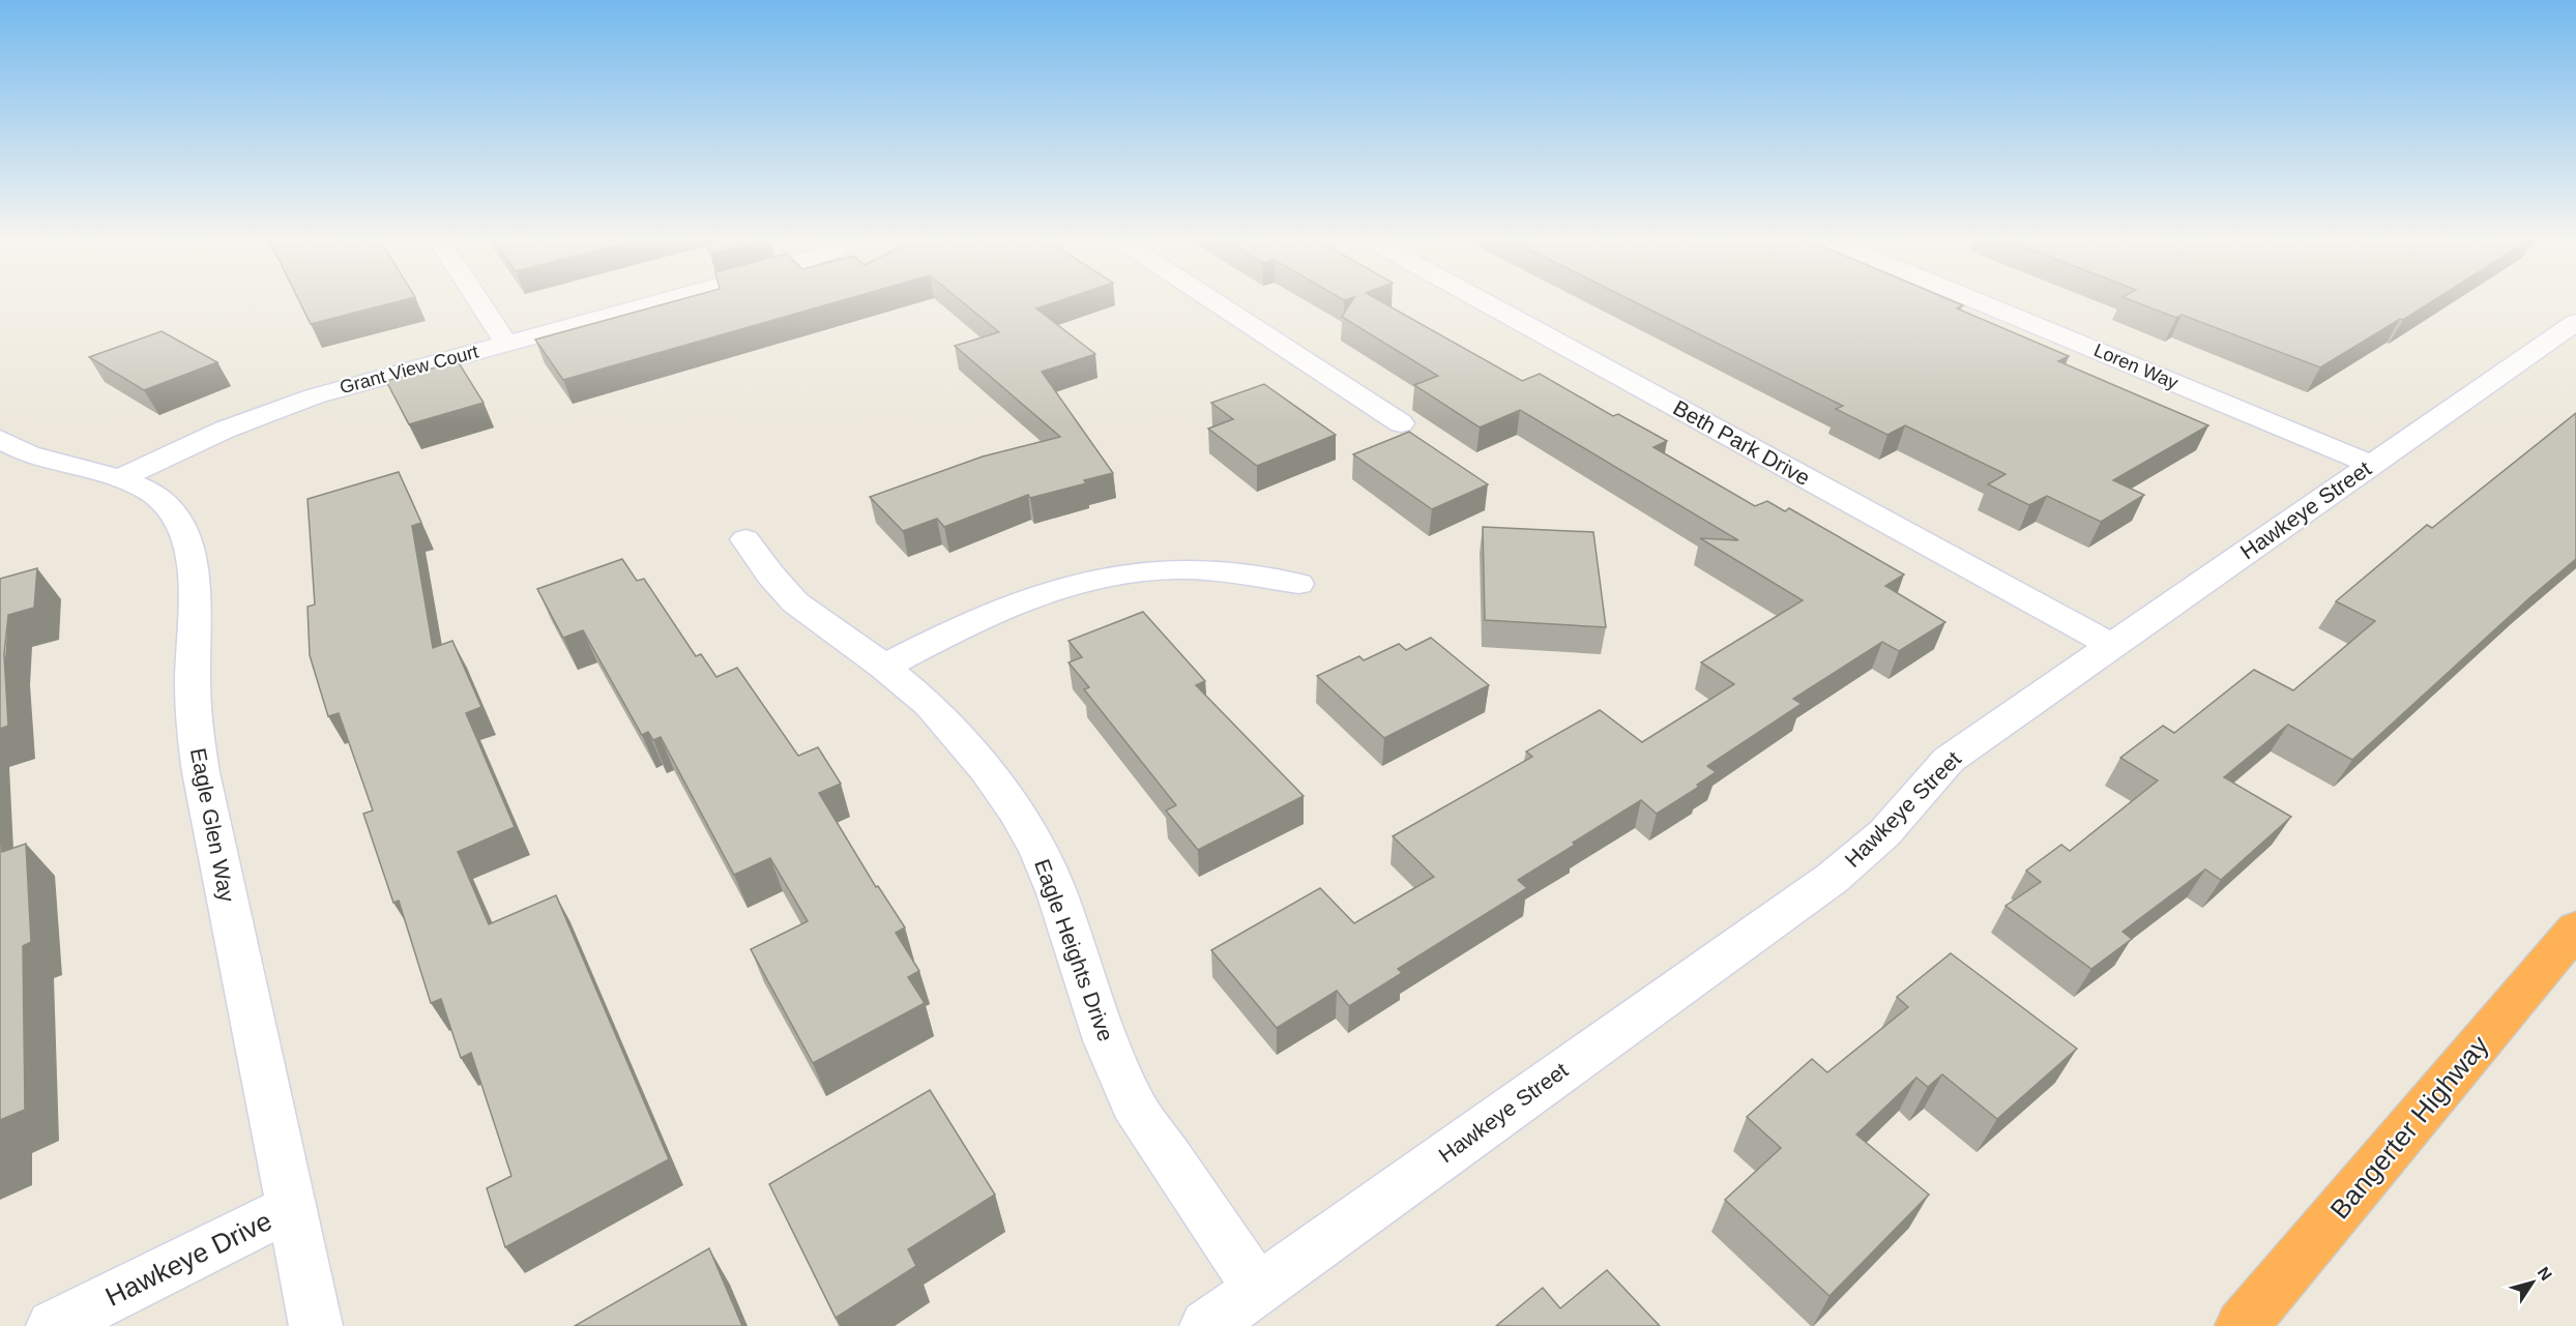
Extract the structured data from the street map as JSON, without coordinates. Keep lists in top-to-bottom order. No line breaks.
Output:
{"streets":{"highway":["Bangerter Highway"],"street":["Loren Way","Grant View Court","Beth Park Drive","Hawkeye Street","Eagle Glen Way","Eagle Heights Drive","Hawkeye Drive"]},"crossings":[["Loren Way","Hawkeye Street"],["Grant View Court","Eagle Glen Way"],["Beth Park Drive","Hawkeye Street"],["Hawkeye Street","Eagle Heights Drive"],["Eagle Glen Way","Hawkeye Drive"]],"north":"top right"}
